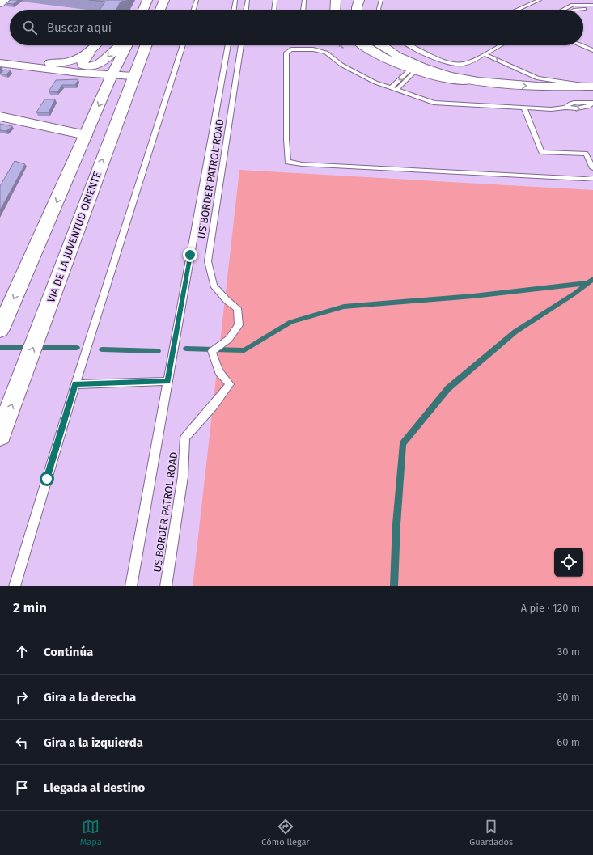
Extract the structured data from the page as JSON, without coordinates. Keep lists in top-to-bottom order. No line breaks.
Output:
{"streets":{"main road":["VIA DE LA JUVENTUD ORIENTE"],"lane":["US BORDER PATROL ROAD"]},"page":{"search":"Buscar aquí","heading":["2 min","A pie · 120 m"],"list":[["Continúa","30 m"],["Gira a la derecha","30 m"],["Gira a la izquierda","60 m"],"Llegada al destino"],"nav":["Mapa","Cómo llegar","Guardados"]}}
